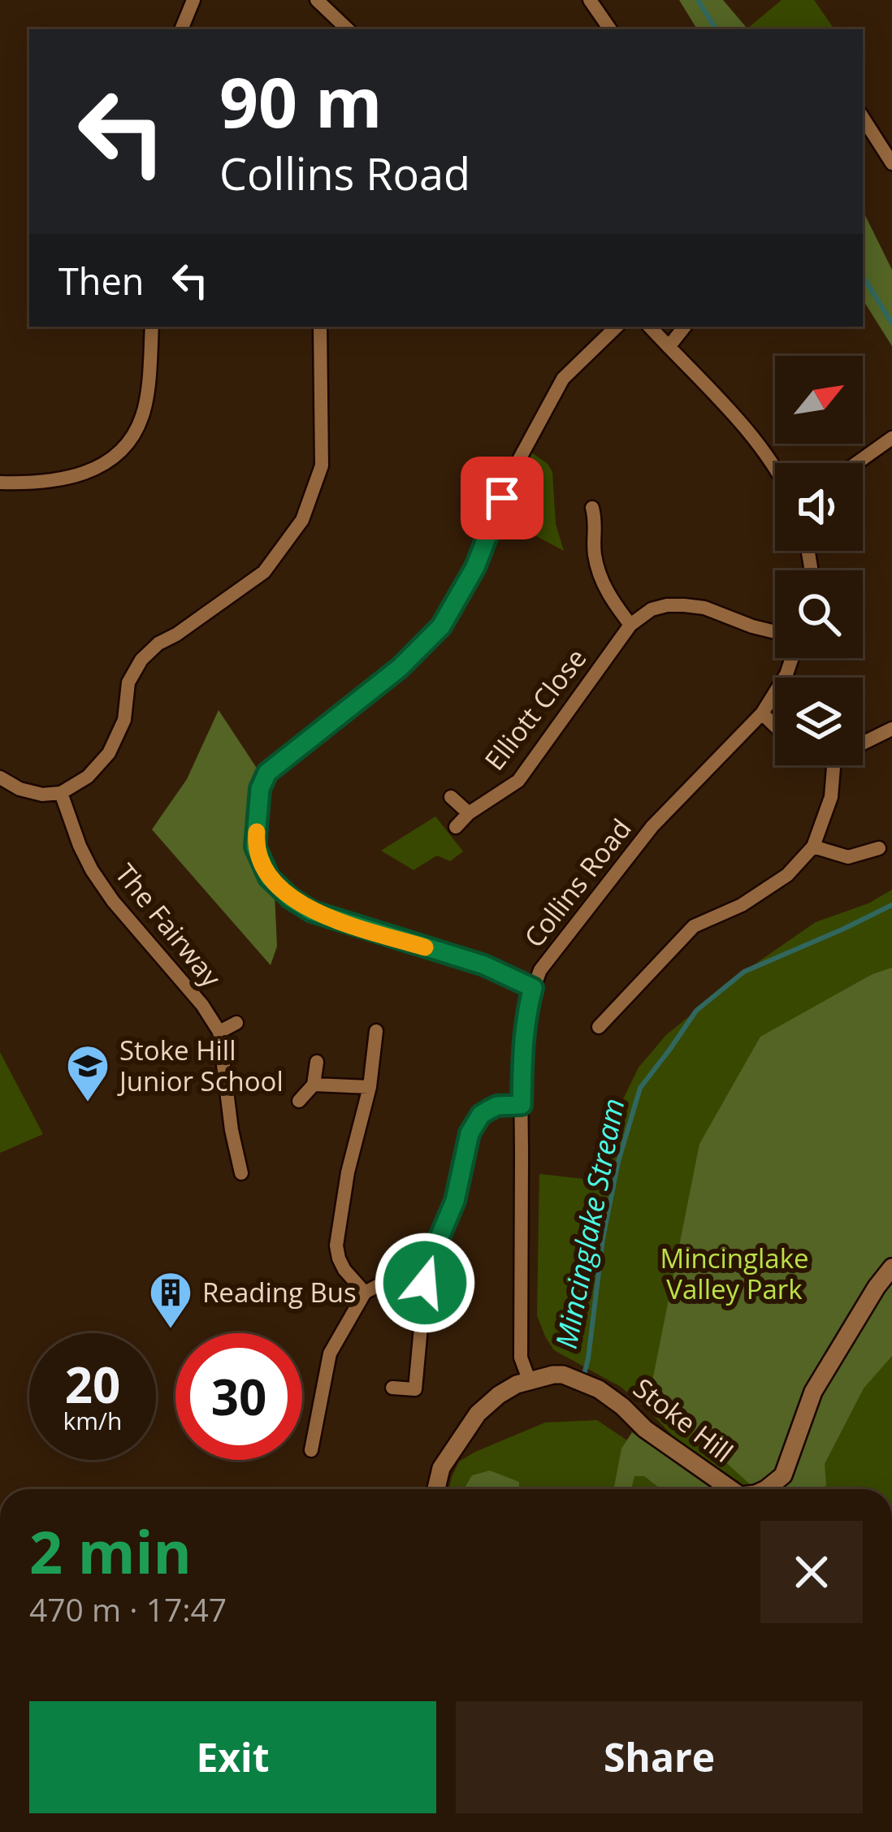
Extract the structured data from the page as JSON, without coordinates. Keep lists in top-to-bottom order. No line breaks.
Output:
{"streets":{"street":["Elliott Close","Collins Road","The Fairway","Stoke Hill"]},"crossings":[["Collins Road","Stoke Hill"]],"water":["Mincinglake Stream"],"parks":["Mincinglake Valley Park"],"places":{"school or university":["Stoke Hill Junior School"],"building":["Reading Bus"]},"north":"top right","page":{"turn":["90 m","Collins Road"],"then":"Then","speed":"20 km/h","limit":"30","heading":["2 min","470 m · 17:47"],"buttons":["Exit","Share"]}}
